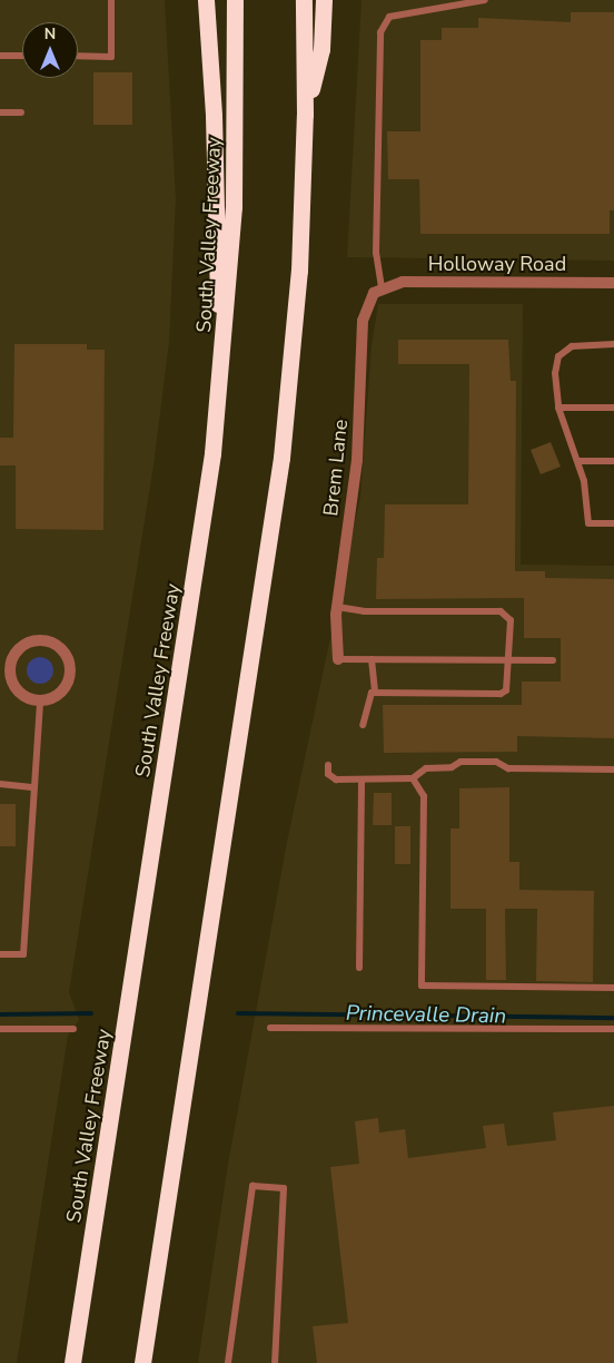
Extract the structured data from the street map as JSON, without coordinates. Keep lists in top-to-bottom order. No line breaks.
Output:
{"streets":{"highway":["South Valley Freeway"],"street":["Holloway Road","Brem Lane"]},"crossings":[["Holloway Road","Brem Lane"]],"water":["Princevalle Drain"],"north":"top"}
